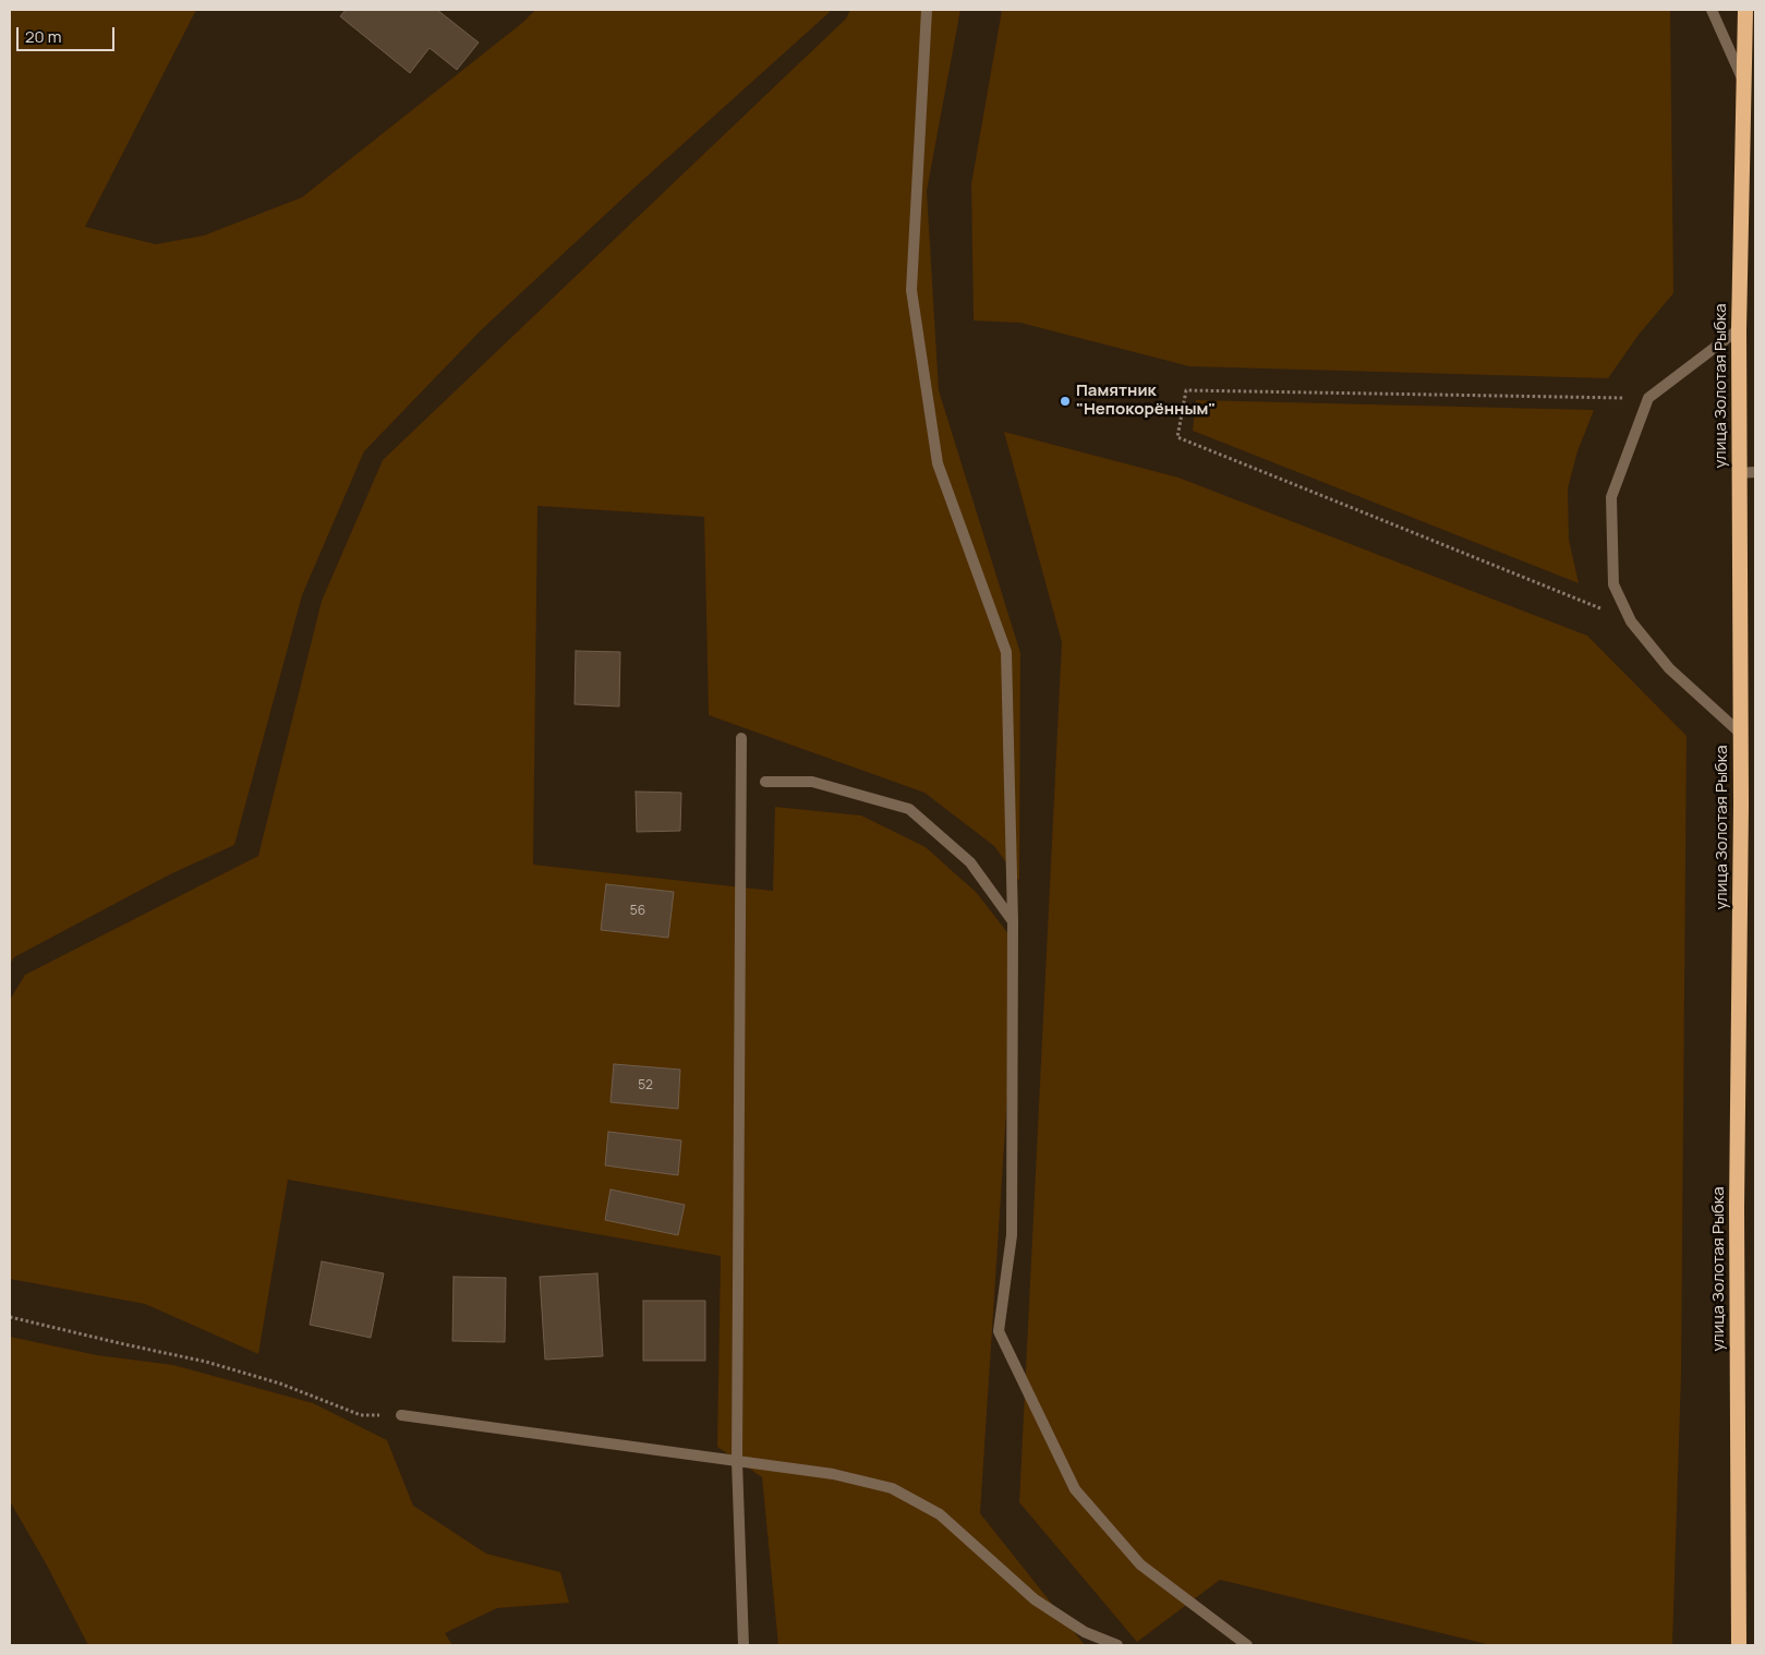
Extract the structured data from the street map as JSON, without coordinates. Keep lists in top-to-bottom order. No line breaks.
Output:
{"streets":{"highway":["улица Золотая Рыбка"]},"places":["Памятник \"Непокорённым\""],"house_numbers":["56","52"],"scale_bar":"20 m"}
